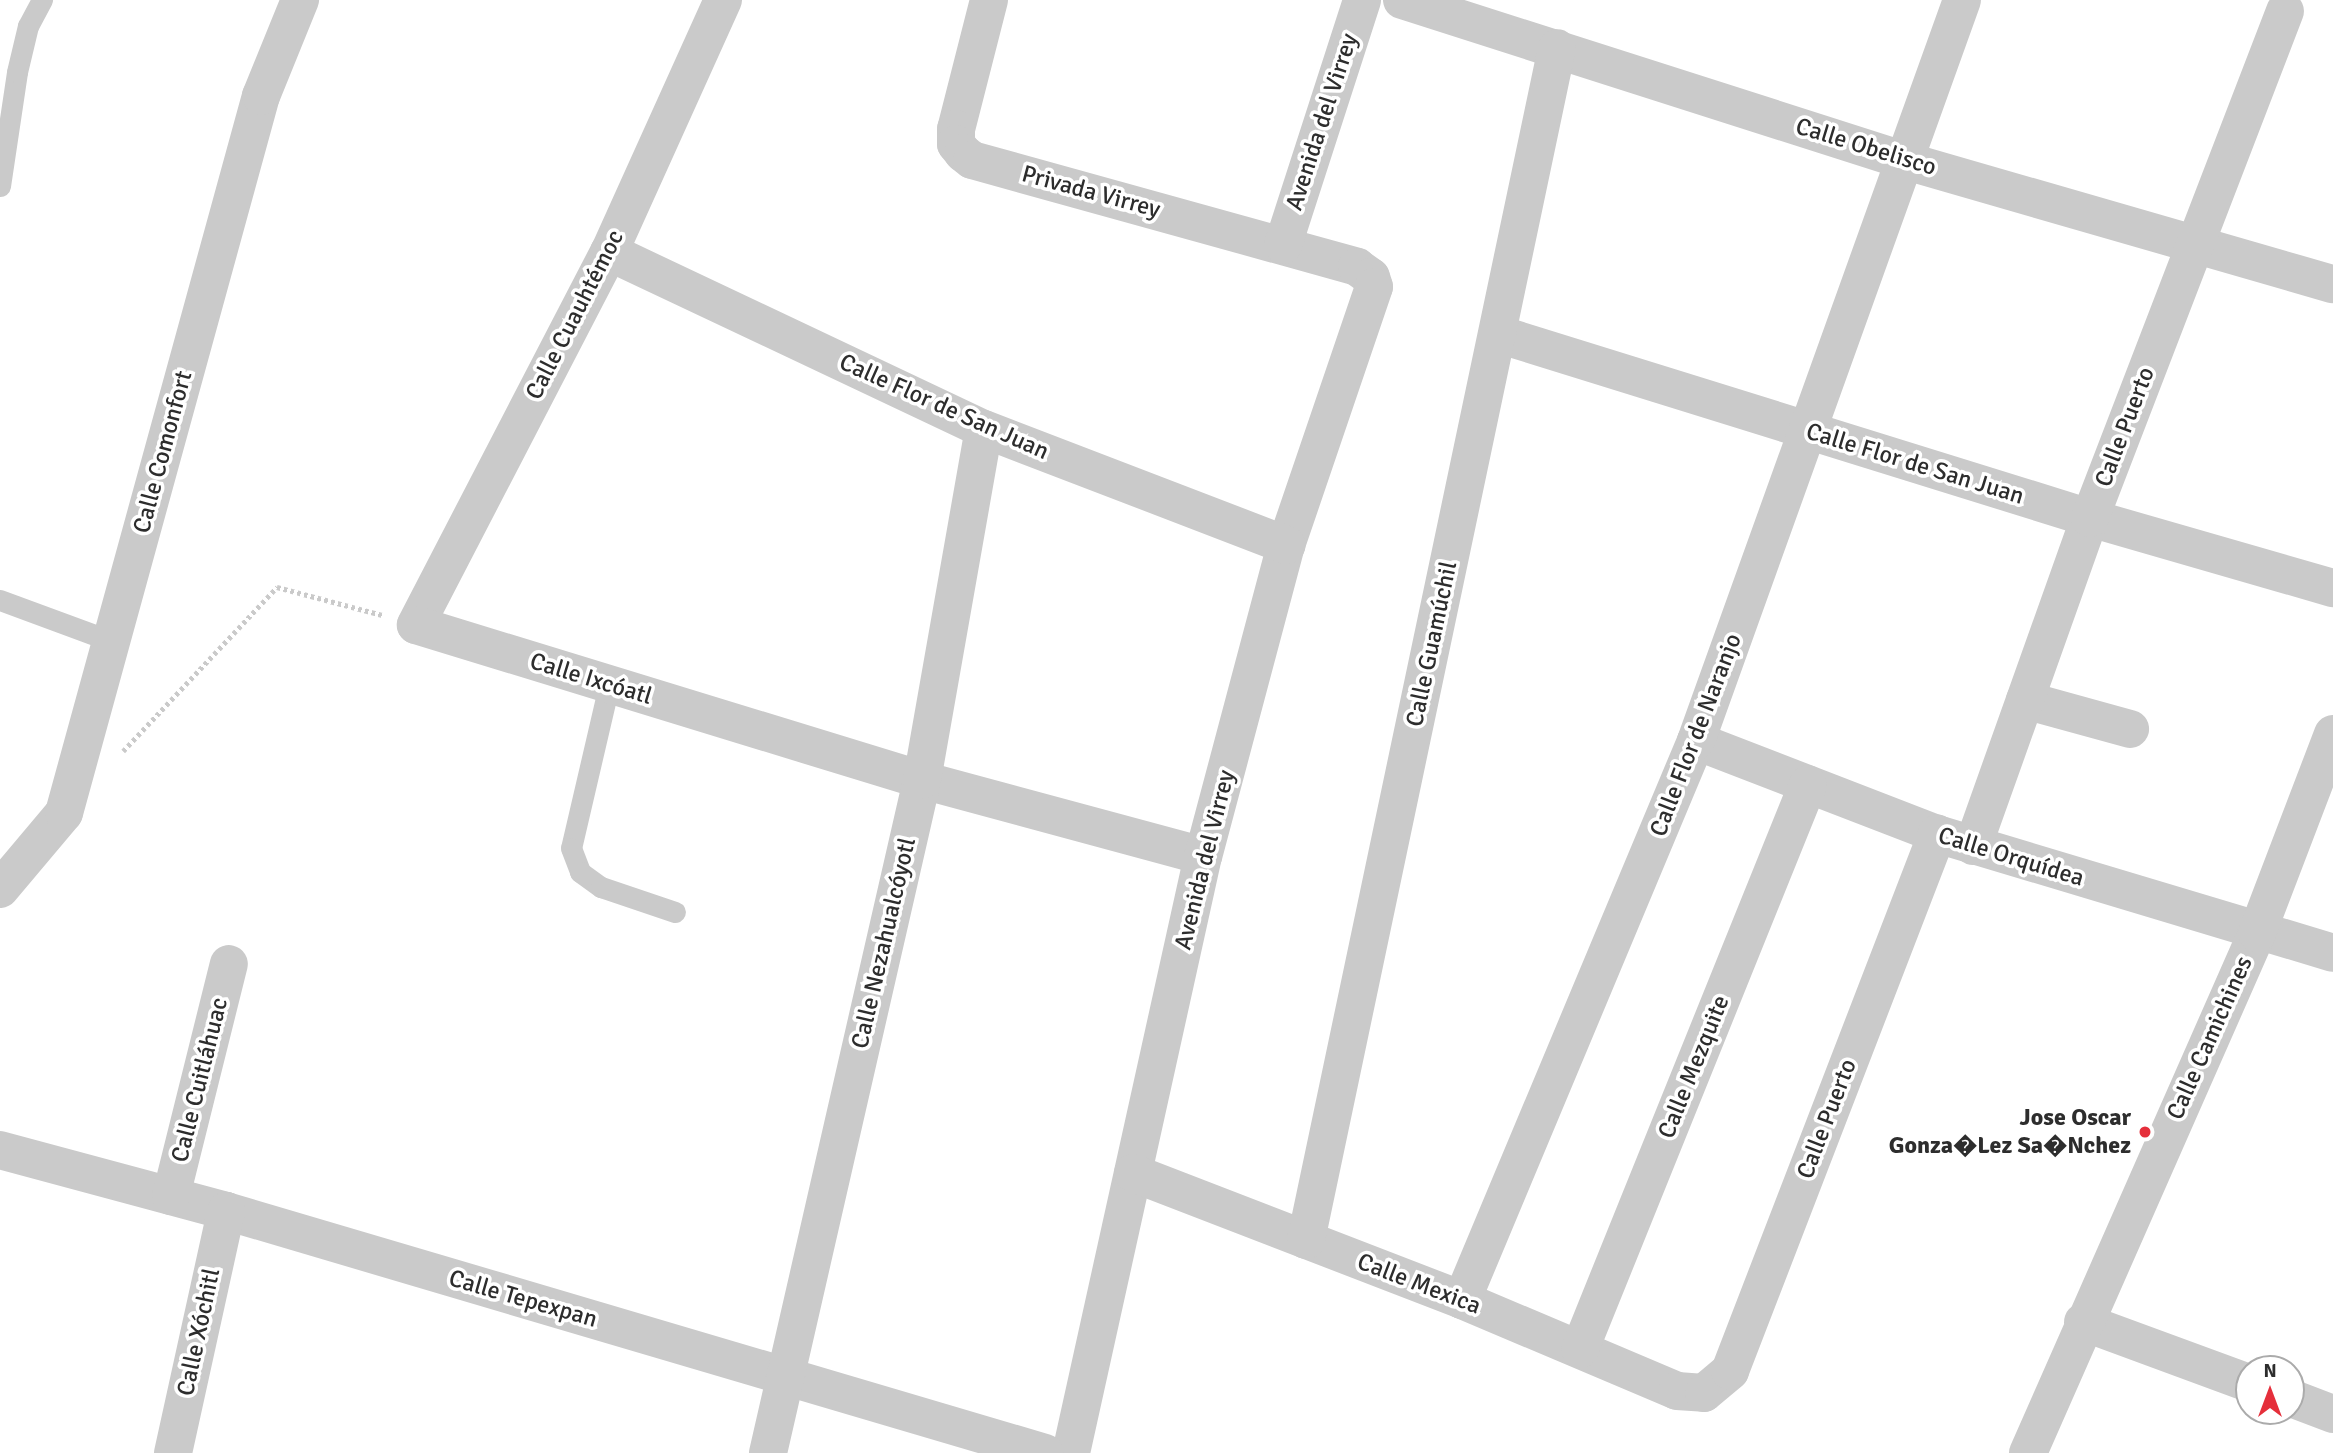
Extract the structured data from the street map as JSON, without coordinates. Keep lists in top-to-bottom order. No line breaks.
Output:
{"streets":{"street":["Avenida del Virrey","Calle Obelisco","Privada Virrey","Calle Cuauhtémoc","Calle Flor de San Juan","Calle Puerto","Calle Comonfort","Calle Guamúchil","Calle Ixcóatl","Calle Flor de Naranjo","Calle Orquídea","Calle Nezahualcóyotl","Calle Camichines","Calle Mezquite","Calle Cuitláhuac","Calle Mexica","Calle Tepexpan","Calle Xóchitl"]},"crossings":[["Avenida del Virrey","Privada Virrey"],["Avenida del Virrey","Calle Flor de San Juan"],["Avenida del Virrey","Calle Ixcóatl"],["Avenida del Virrey","Calle Mexica"],["Calle Obelisco","Calle Puerto"],["Calle Obelisco","Calle Guamúchil"],["Calle Obelisco","Calle Flor de Naranjo"],["Calle Cuauhtémoc","Calle Flor de San Juan"],["Calle Cuauhtémoc","Calle Ixcóatl"],["Calle Flor de San Juan","Calle Puerto"],["Calle Flor de San Juan","Calle Guamúchil"],["Calle Flor de San Juan","Calle Flor de Naranjo"],["Calle Flor de San Juan","Calle Nezahualcóyotl"],["Calle Puerto","Calle Orquídea"],["Calle Puerto","Calle Mexica"],["Calle Guamúchil","Calle Mexica"],["Calle Ixcóatl","Calle Nezahualcóyotl"],["Calle Flor de Naranjo","Calle Orquídea"],["Calle Flor de Naranjo","Calle Mexica"],["Calle Orquídea","Calle Camichines"],["Calle Orquídea","Calle Mezquite"],["Calle Nezahualcóyotl","Calle Tepexpan"],["Calle Mezquite","Calle Mexica"],["Calle Cuitláhuac","Calle Tepexpan"],["Calle Tepexpan","Calle Xóchitl"]],"places":["Jose Oscar Gonza�Lez Sa�Nchez"],"north":"top"}
